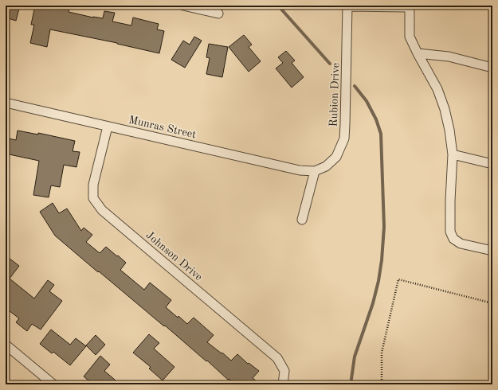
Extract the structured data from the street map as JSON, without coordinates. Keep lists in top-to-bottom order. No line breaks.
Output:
{"streets":{"street":["Rubion Drive","Munras Street","Johnson Drive"]},"crossings":[["Rubion Drive","Munras Street"],["Munras Street","Johnson Drive"]]}
